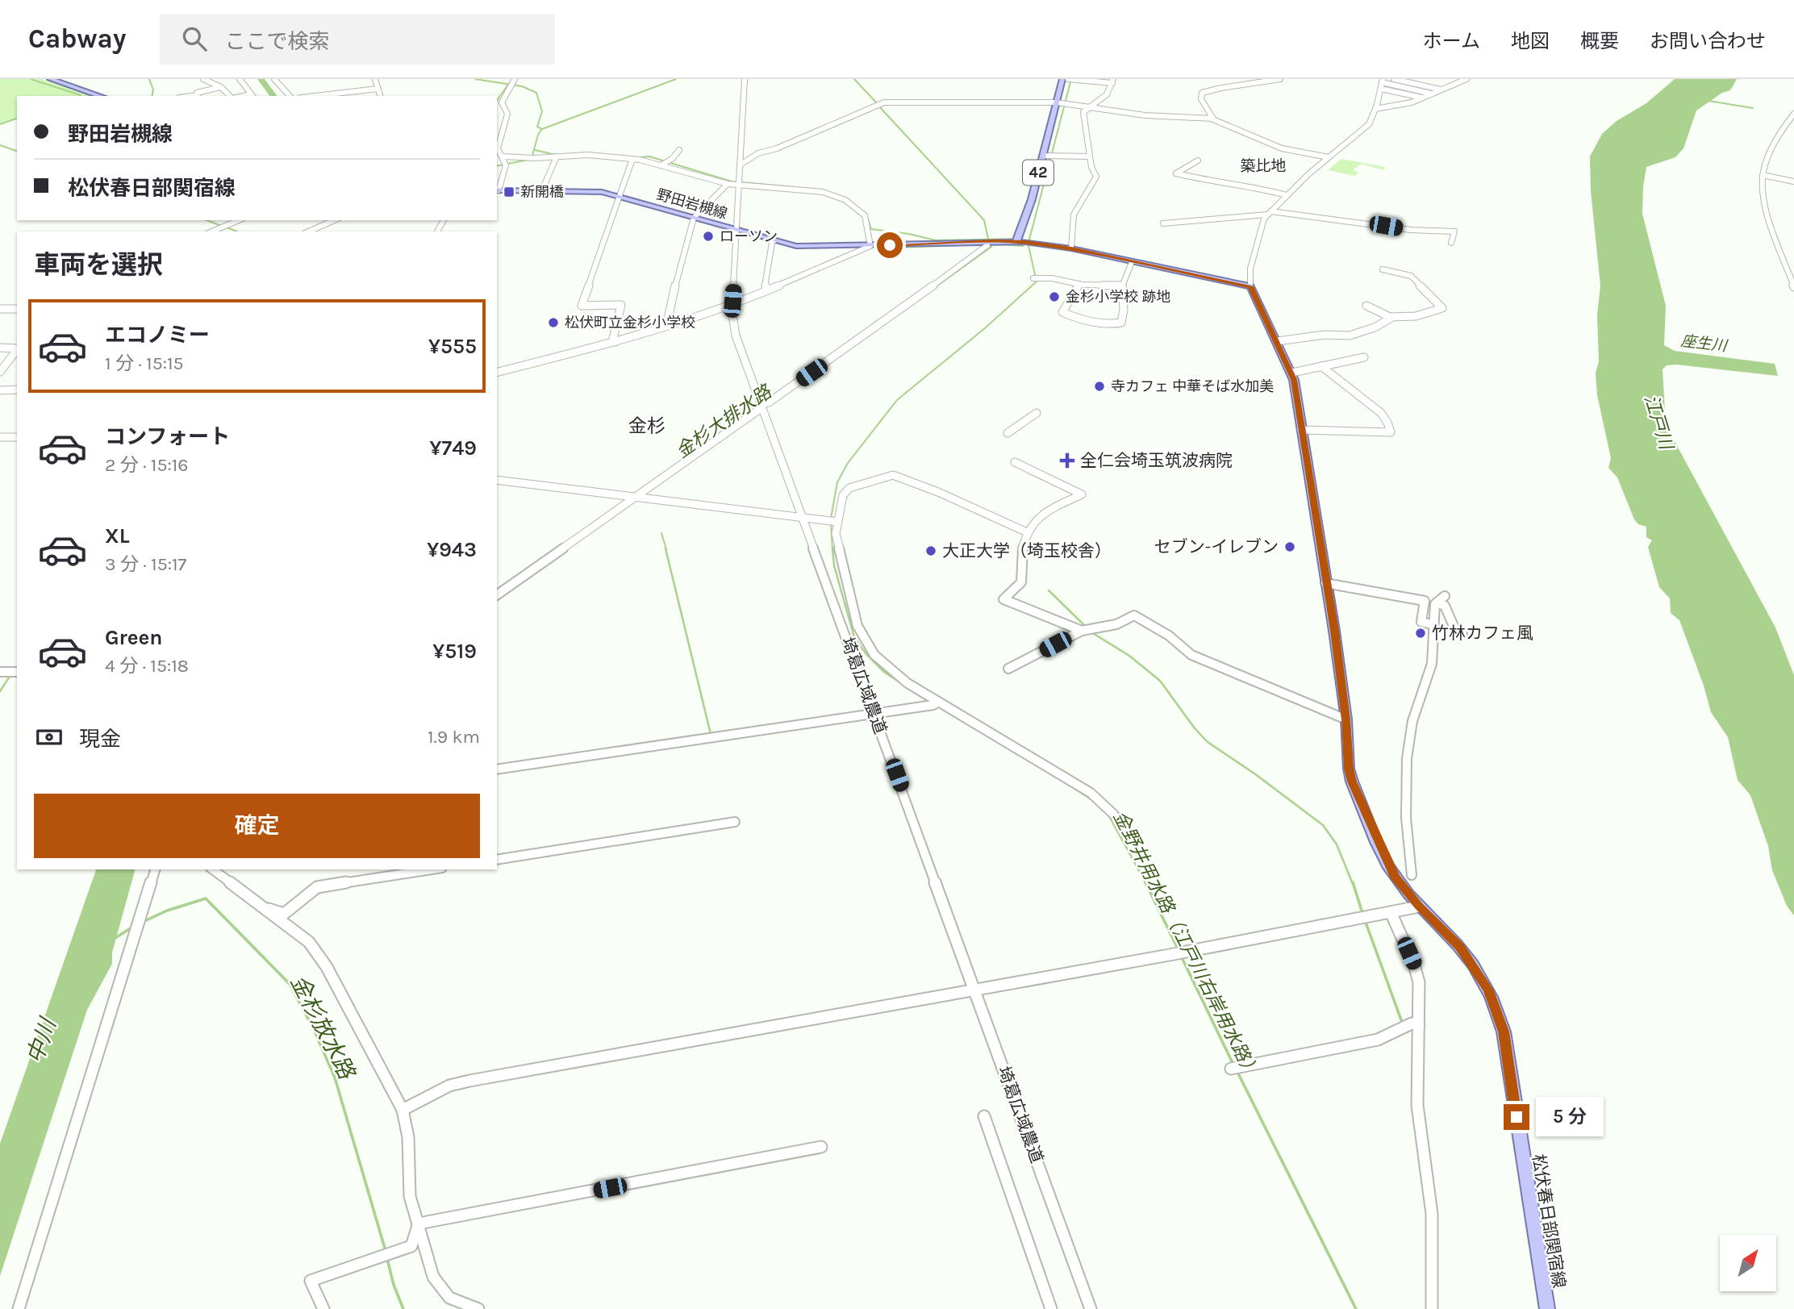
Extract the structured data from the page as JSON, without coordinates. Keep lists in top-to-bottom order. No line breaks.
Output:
{"streets":{"main road":["42","野田岩槻線","松伏春日部関宿線"],"street":["埼葛広域農道"]},"crossings":[["42","野田岩槻線"],["野田岩槻線","埼葛広域農道"]],"districts":["築比地","金杉"],"water":["座生川","金杉大排水路","江戸川","金野井用水路（江戸川右岸用水路）","金杉放水路","中川"],"places":{"transit":["新開橋"],"other":["ローソン","金杉小学校 跡地","松伏町立金杉小学校","寺カフェ 中華そば水加美","セブン-イレブン","大正大学（埼玉校舎）","竹林カフェ風"],"health":["全仁会埼玉筑波病院"]},"north":"top right","page":{"header":"Cabway","search":"ここで検索","nav":["ホーム","地図","概要","お問い合わせ"],"banner":["野田岩槻線","松伏春日部関宿線"],"heading":"車両を選択","list":[{"name":"エコノミー","note":"1 分 · 15:15","value":"¥555"},{"name":"コンフォート","note":"2 分 · 15:16","value":"¥749"},{"name":"XL","note":"3 分 · 15:17","value":"¥943"},{"name":"Green","note":"4 分 · 15:18","value":"¥519"}],"pay":["現金","1.9 km"],"buttons":"確定","bubble":"5 分"}}
